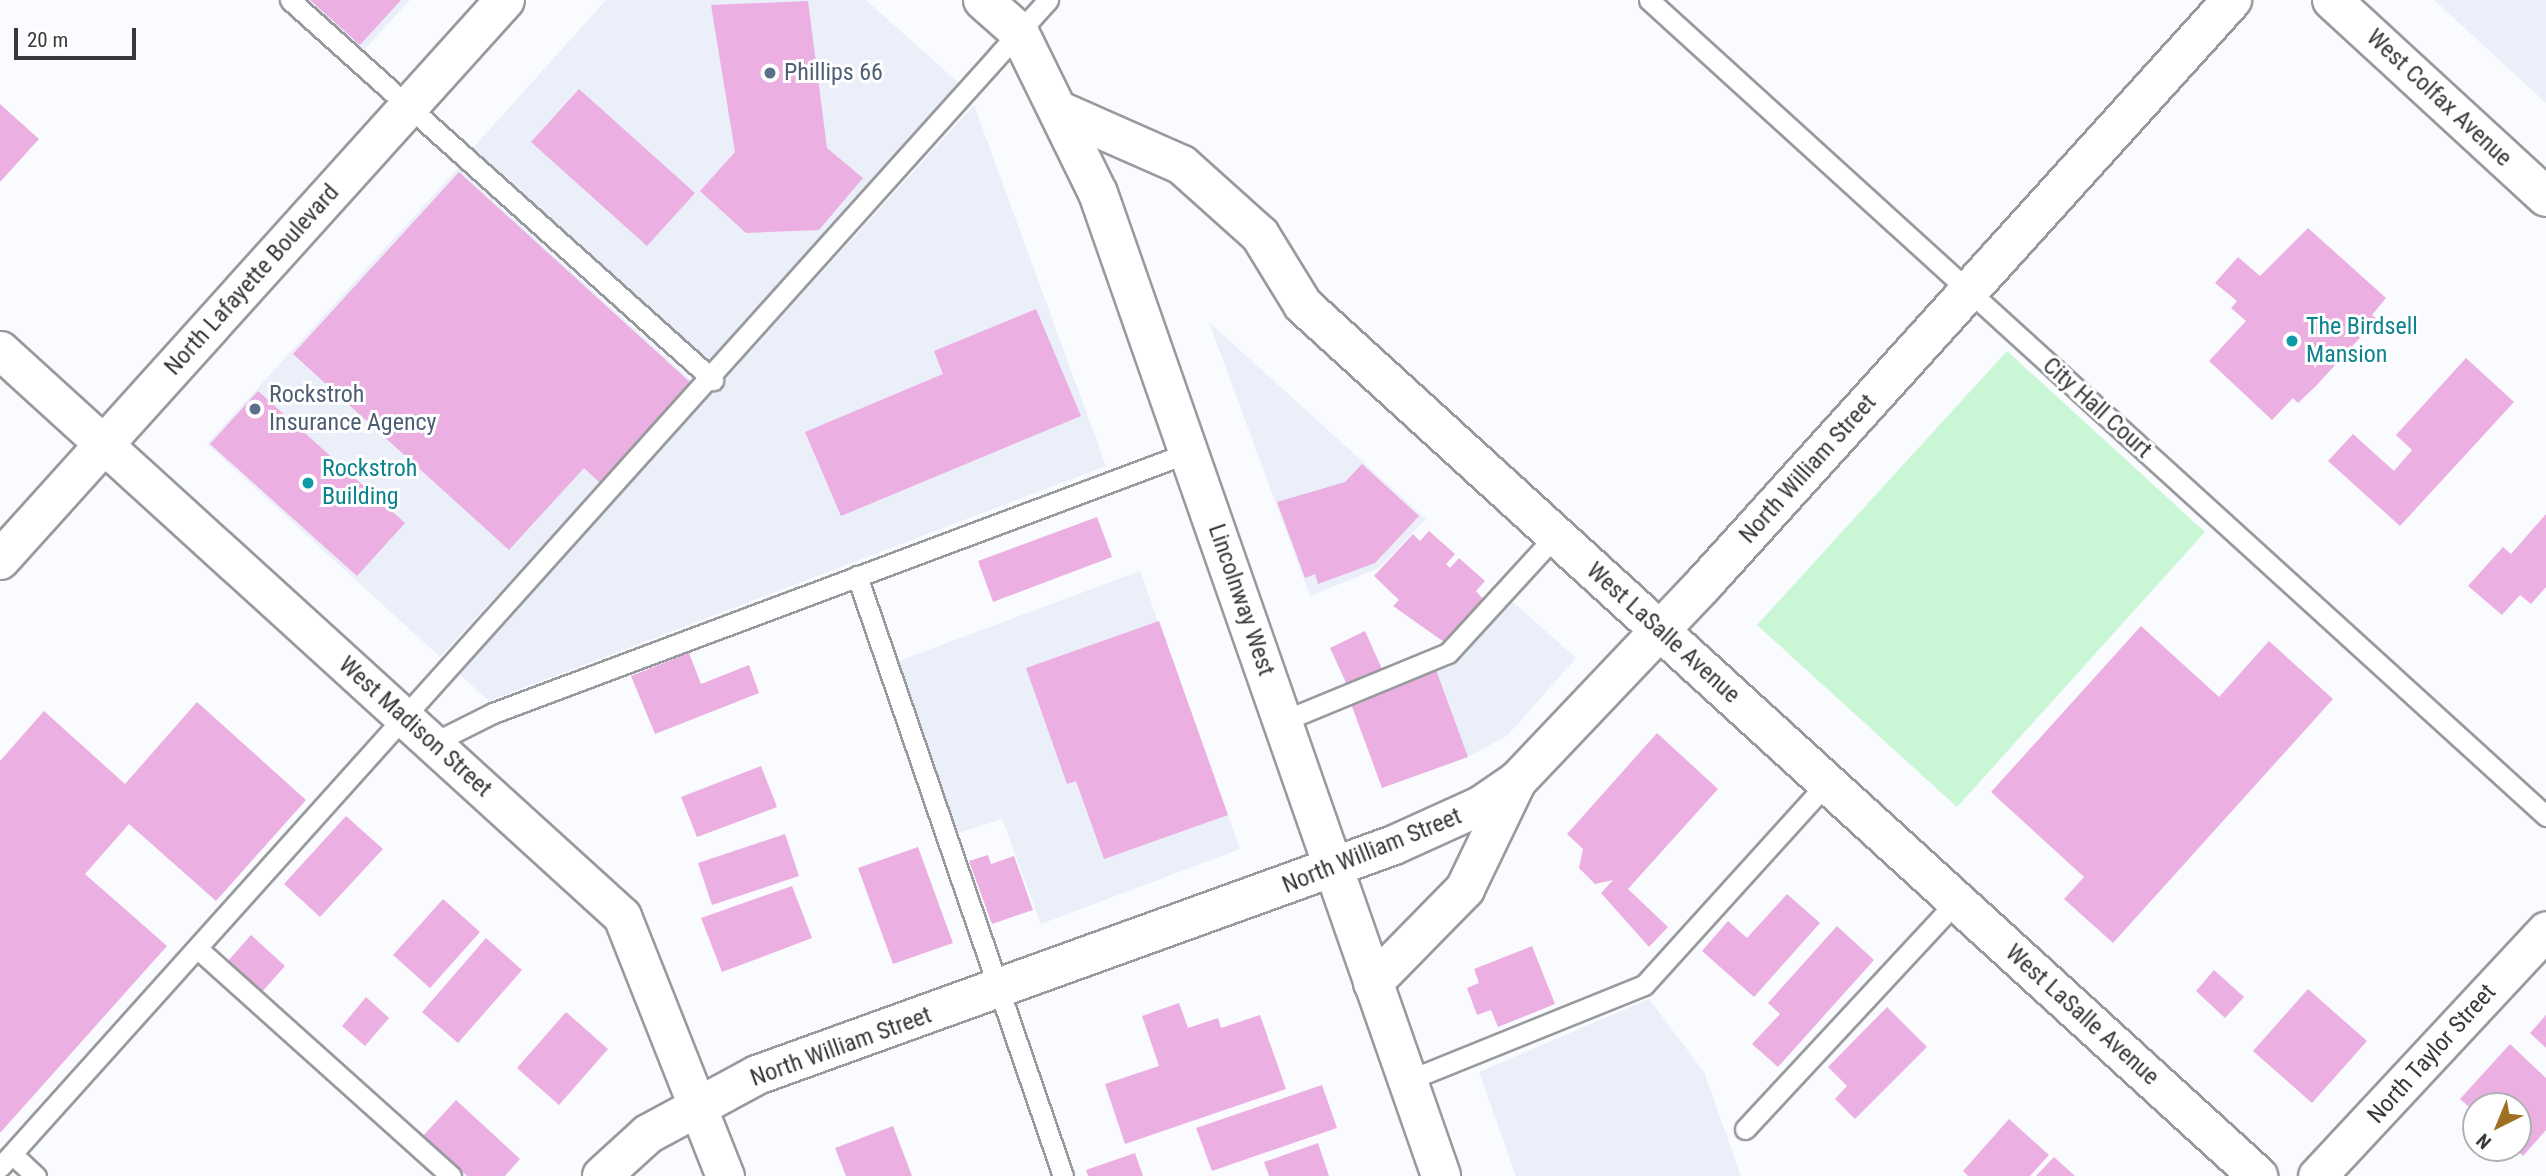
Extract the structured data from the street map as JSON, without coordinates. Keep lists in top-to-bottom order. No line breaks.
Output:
{"streets":{"main road":["West Colfax Avenue","North Lafayette Boulevard","North William Street","Lincolnway West","West LaSalle Avenue"],"street":["West Madison Street","North Taylor Street"],"lane":["City Hall Court"]},"crossings":[["North Lafayette Boulevard","West Madison Street"],["City Hall Court","North William Street"],["North William Street","Lincolnway West"],["North William Street","West LaSalle Avenue"],["North William Street","West Madison Street"],["Lincolnway West","West LaSalle Avenue"]],"places":["Phillips 66","The Birdsell Mansion","Rockstroh Insurance Agency","Rockstroh Building"],"scale_bar":"20 m","north":"bottom left"}
